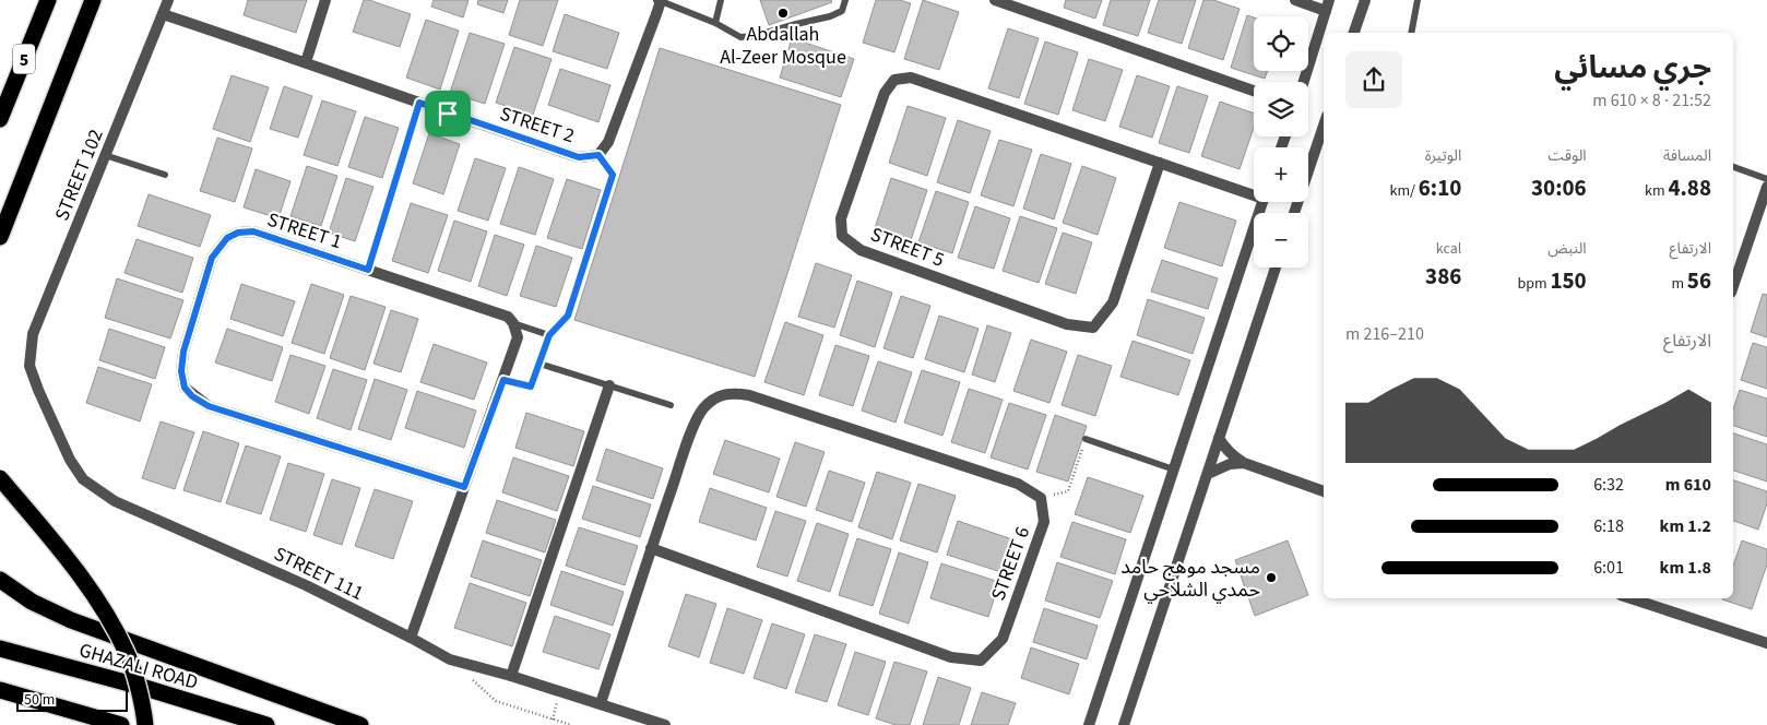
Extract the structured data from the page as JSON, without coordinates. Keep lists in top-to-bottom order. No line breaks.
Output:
{"streets":{"highway":["5","GHAZALI ROAD"],"street":["STREET 2","STREET 102","STREET 1","STREET 5","STREET 6","STREET 111"]},"crossings":[["STREET 2","STREET 102"],["STREET 102","STREET 111"]],"places":["Abdallah Al-Zeer Mosque","مسجد موهج حامد حمدي الشلاحي"],"scale_bar":"50 m","page":{"map_buttons":["+","−"],"heading":["جري مسائي","21:52 · 8 × 610 m"],"stats":[["المسافة","4.88 km"],["الوقت","30:06"],["الوتيرة","6:10 /km"],["الارتفاع","56 m"],["النبض","150 bpm"],["kcal","386"]],"chart":["الارتفاع","210–216 m"],"list":[{"name":"610 m","note":"6:32"},{"name":"1.2 km","note":"6:18"},{"name":"1.8 km","note":"6:01"}],"scale":"50 m"}}
